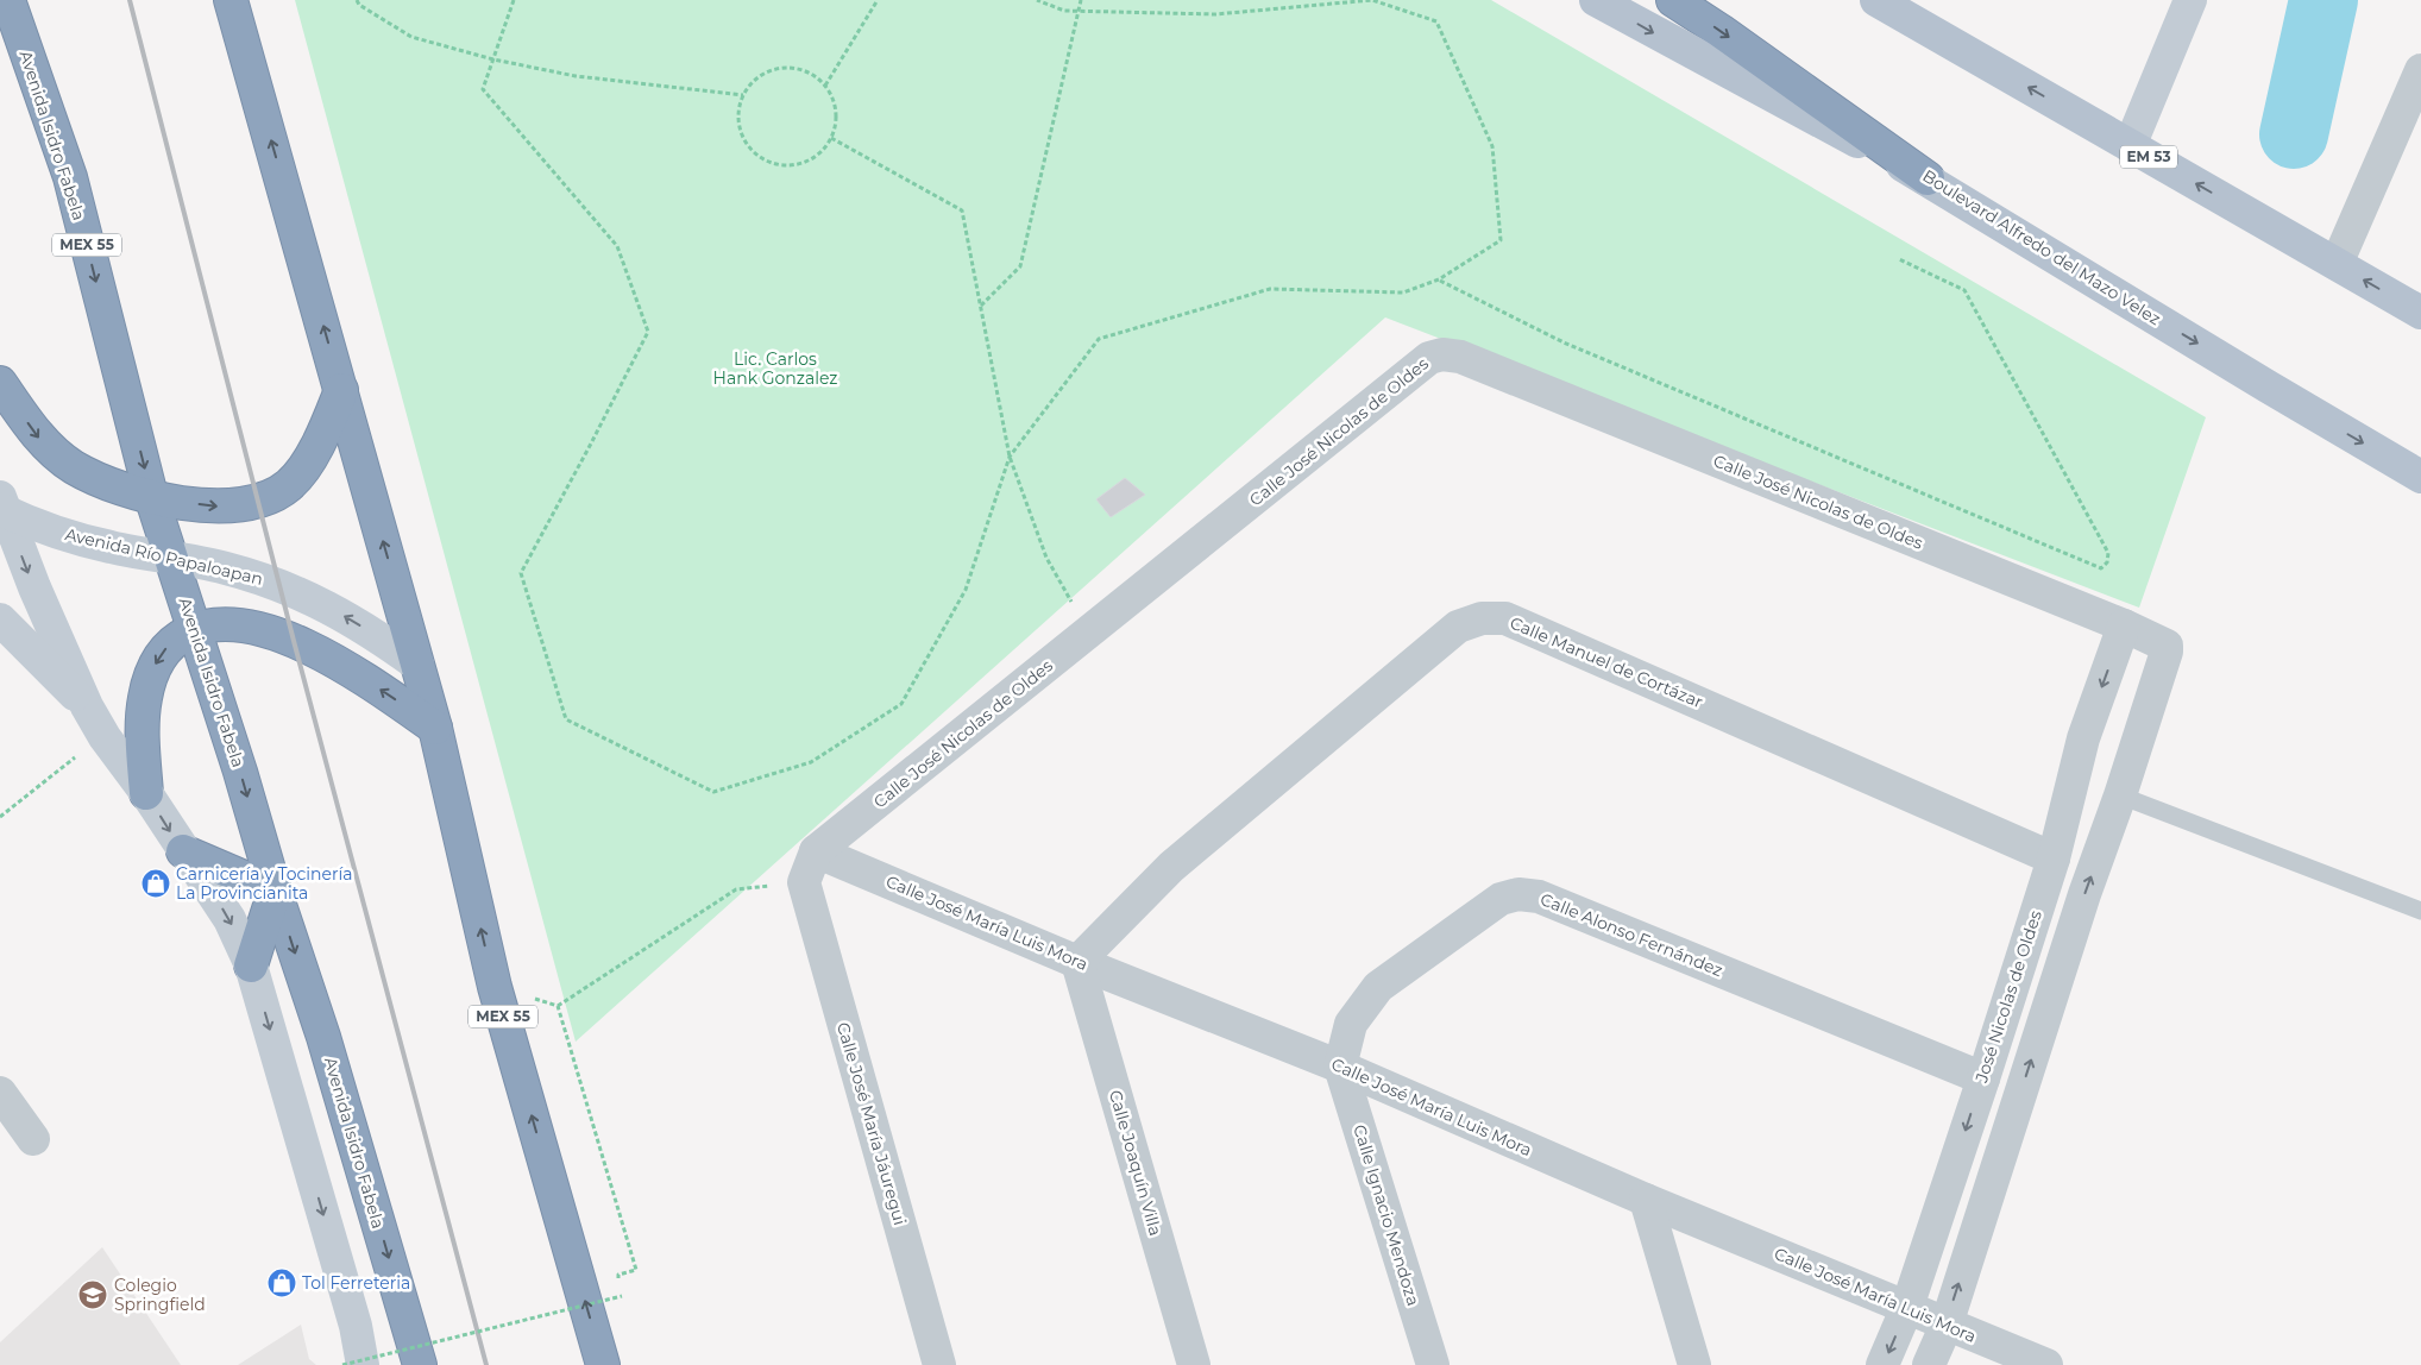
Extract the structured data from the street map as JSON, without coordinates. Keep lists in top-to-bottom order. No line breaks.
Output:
{"streets":{"highway":["Avenida Isidro Fabela","MEX 55","Boulevard Alfredo del Mazo Velez"],"main road":["EM 53","Avenida Río Papaloapan"],"street":["Calle José Nicolas de Oldes","Calle Manuel de Cortázar","Calle José María Luis Mora","Calle Alonso Fernández","José Nicolas de Oldes","Calle José María Jáuregui","Calle Joaquín Villa","Calle Ignacio Mendoza"]},"crossings":[["Avenida Isidro Fabela","Avenida Río Papaloapan"],["MEX 55","Avenida Río Papaloapan"],["Calle José Nicolas de Oldes","Calle José María Luis Mora"],["Calle José Nicolas de Oldes","José Nicolas de Oldes"],["Calle Manuel de Cortázar","Calle José María Luis Mora"],["Calle Manuel de Cortázar","José Nicolas de Oldes"],["Calle Manuel de Cortázar","Calle Joaquín Villa"],["Calle José María Luis Mora","Calle Alonso Fernández"],["Calle José María Luis Mora","José Nicolas de Oldes"],["Calle José María Luis Mora","Calle Joaquín Villa"],["Calle José María Luis Mora","Calle Ignacio Mendoza"],["Calle Alonso Fernández","José Nicolas de Oldes"],["Calle Alonso Fernández","Calle Ignacio Mendoza"]],"one_way":["Boulevard Alfredo del Mazo Velez","Avenida Río Papaloapan"],"parks":["Lic. Carlos Hank Gonzalez"],"places":{"shop":["Carnicería y Tocinería La Provincianita","Tol Ferreteria"],"school or university":["Colegio Springfield"]}}
